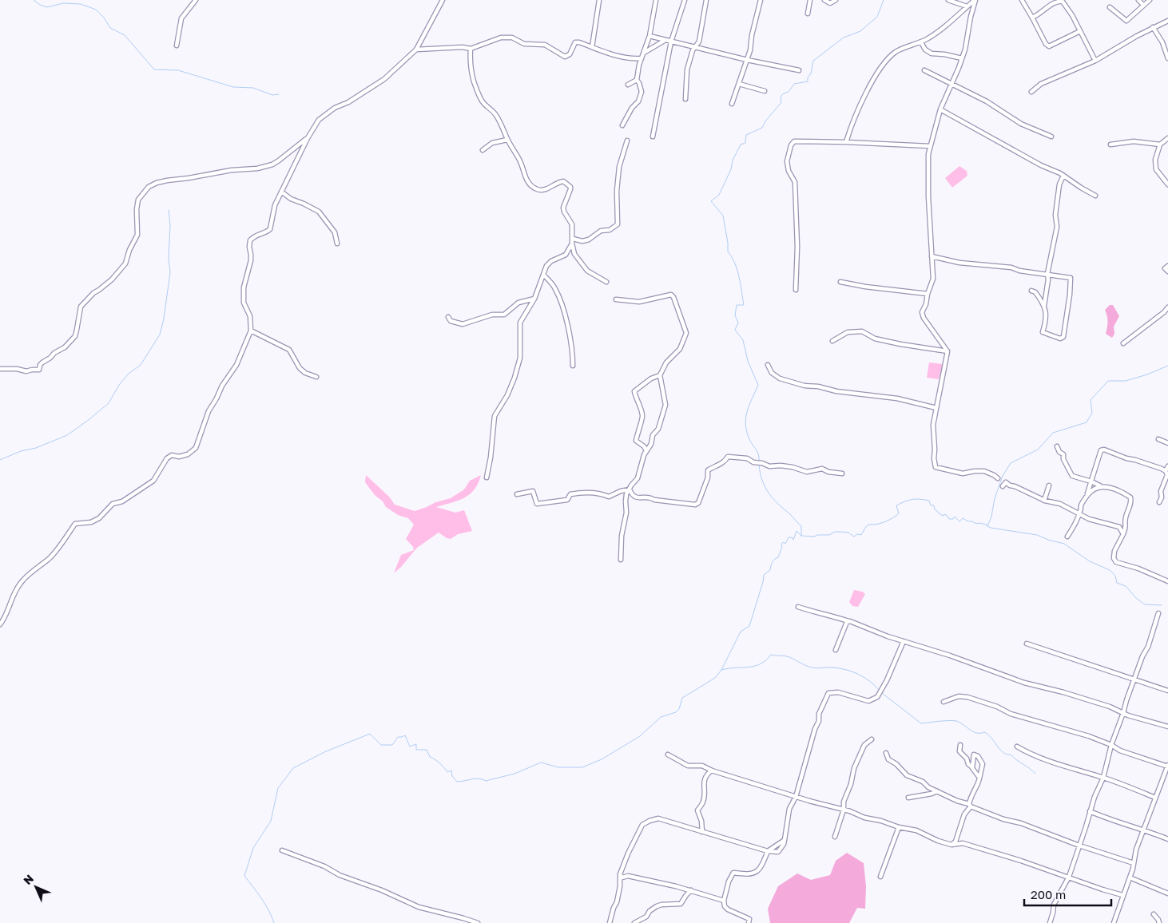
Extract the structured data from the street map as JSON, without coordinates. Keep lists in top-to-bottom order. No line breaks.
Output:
{"scale_bar":"200 m","north":"top left"}
